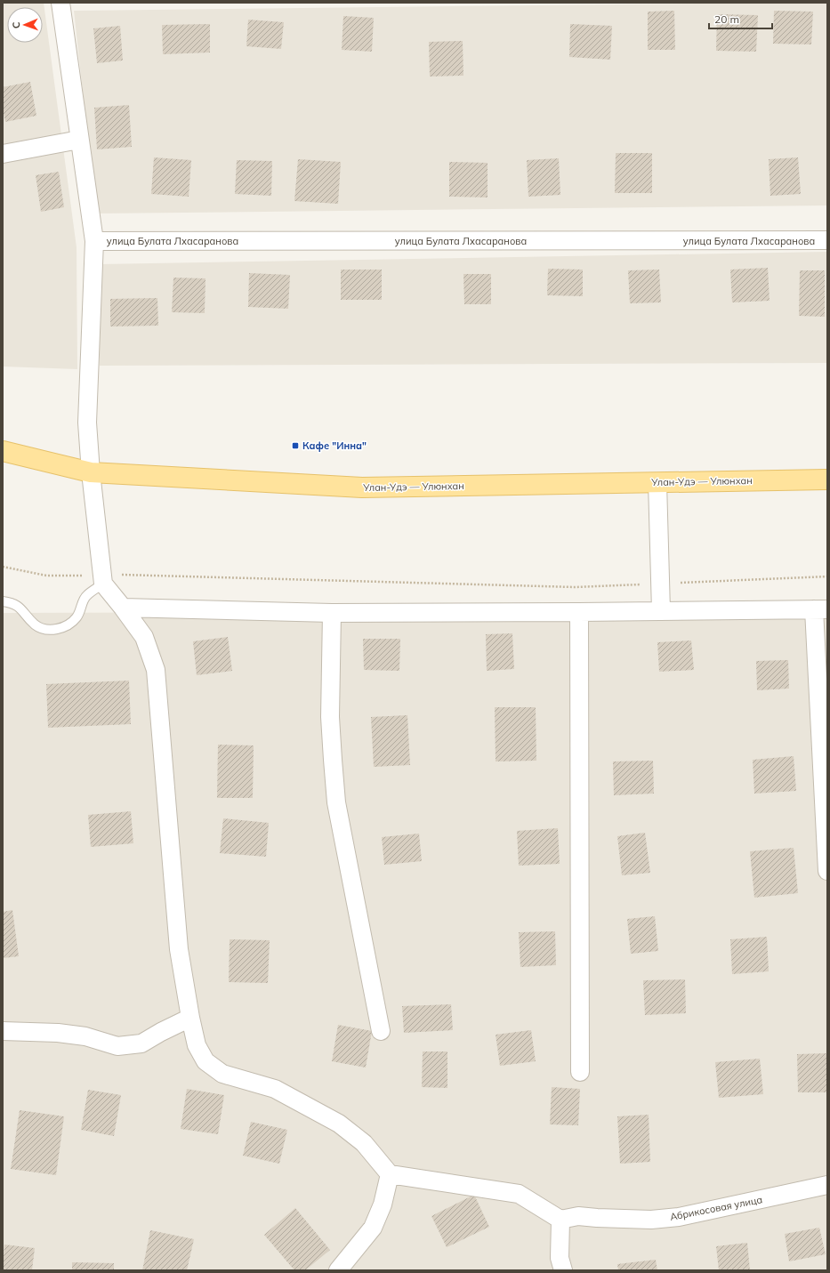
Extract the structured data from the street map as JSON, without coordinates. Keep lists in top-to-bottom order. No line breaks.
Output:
{"streets":{"main road":["Улан-Удэ — Улюнхан"],"street":["улица Булата Лхасаранова","Абрикосовая улица"]},"places":{"transit":["Кафе \"Инна\""]},"scale_bar":"20 m","north":"left"}
